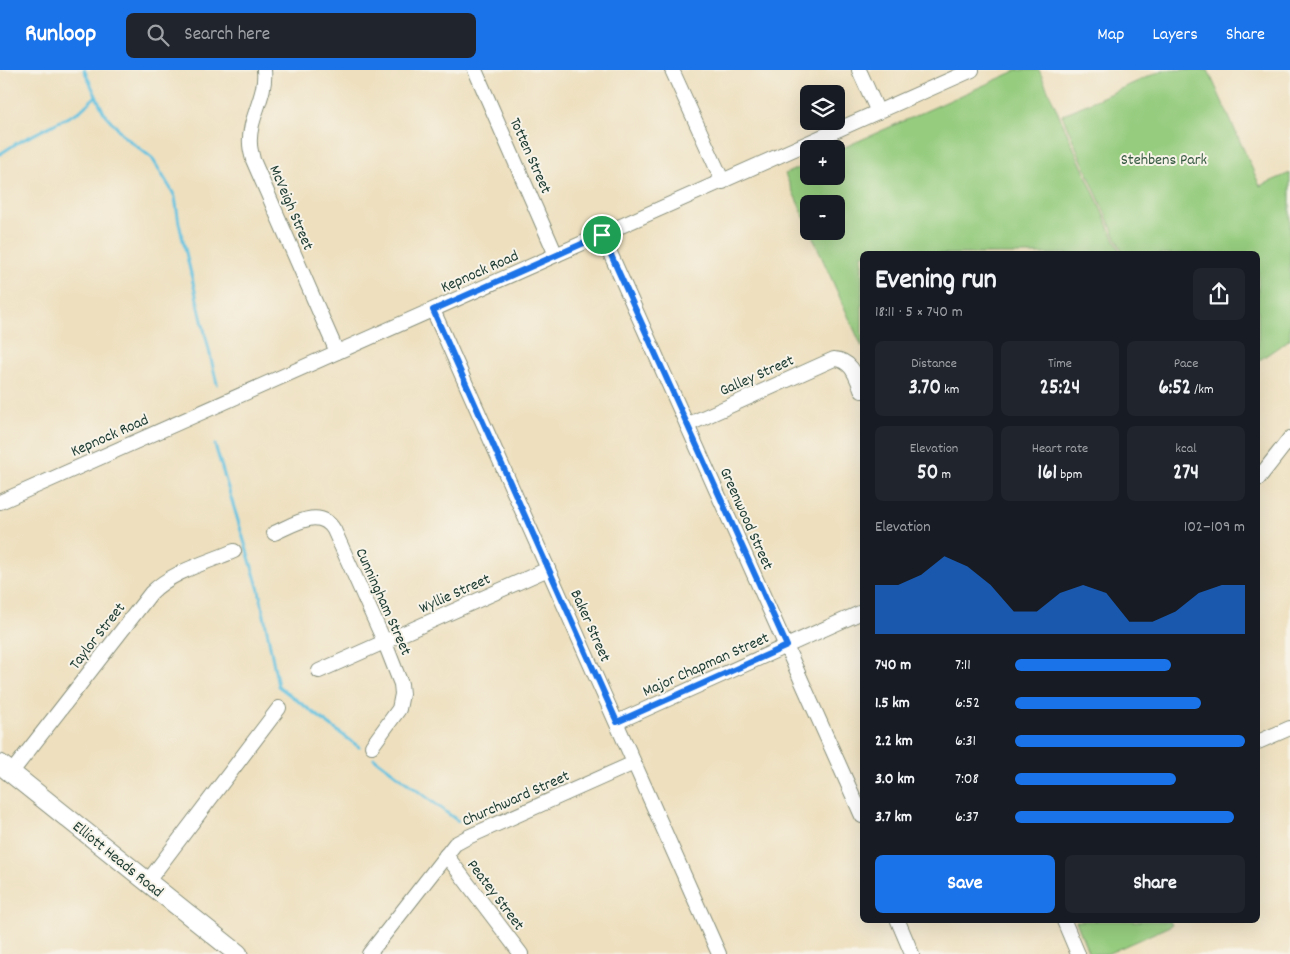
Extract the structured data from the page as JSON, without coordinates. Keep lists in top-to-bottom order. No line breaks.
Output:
{"streets":{"street":["Totten Street","McVeigh Street","Kepnock Road","Galley Street","Greenwood Street","Wyllie Street","Cunningham Street","Baker Street","Taylor Street","Major Chapman Street","Churchward Street","Elliott Heads Road","Peatey Street"]},"crossings":[["Totten Street","Kepnock Road"],["McVeigh Street","Kepnock Road"],["Kepnock Road","Greenwood Street"],["Kepnock Road","Baker Street"],["Galley Street","Greenwood Street"],["Greenwood Street","Major Chapman Street"],["Wyllie Street","Cunningham Street"],["Wyllie Street","Baker Street"],["Baker Street","Major Chapman Street"],["Baker Street","Churchward Street"],["Taylor Street","Elliott Heads Road"],["Churchward Street","Peatey Street"]],"parks":["Stehbens Park"],"page":{"header":"Runloop","search":"Search here","nav":["Map","Layers","Share"],"map_buttons":["+","−"],"heading":["Evening run","18:11 · 5 × 740 m"],"stats":[["Distance","3.70 km"],["Time","25:24"],["Pace","6:52 /km"],["Elevation","50 m"],["Heart rate","161 bpm"],["kcal","274"]],"chart":["Elevation","102–109 m"],"list":[{"name":"740 m","note":"7:11"},{"name":"1.5 km","note":"6:52"},{"name":"2.2 km","note":"6:31"},{"name":"3.0 km","note":"7:08"},{"name":"3.7 km","note":"6:37"}],"buttons":["Save","Share"]}}
